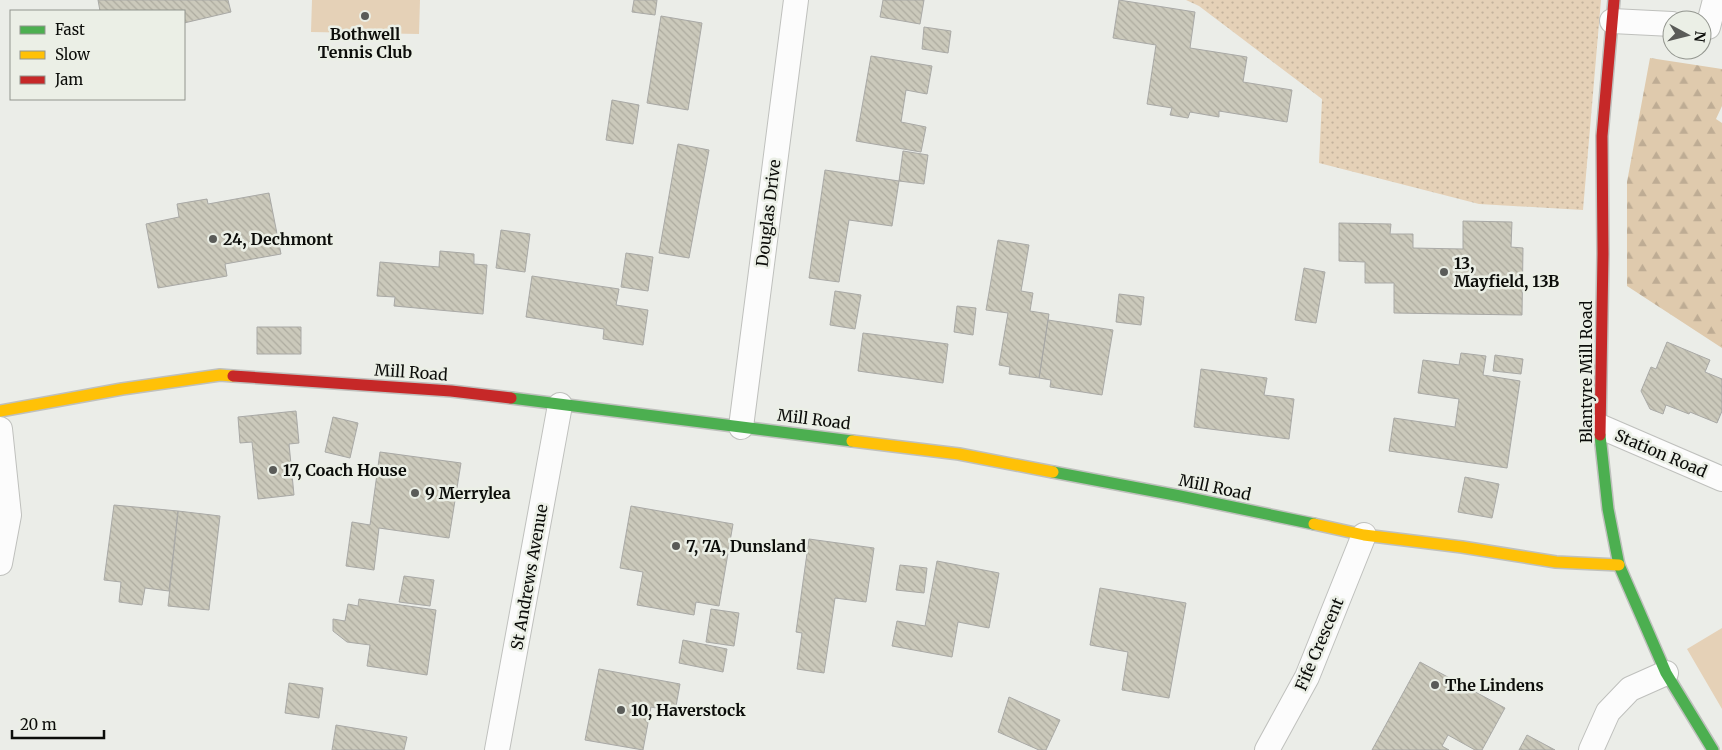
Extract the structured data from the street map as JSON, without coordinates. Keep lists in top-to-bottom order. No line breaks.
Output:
{"streets":{"street":["Douglas Drive","Mill Road","Blantyre Mill Road","Station Road","St Andrews Avenue","Fife Crescent"]},"crossings":[["Douglas Drive","Mill Road"],["Mill Road","Blantyre Mill Road"],["Mill Road","St Andrews Avenue"],["Mill Road","Fife Crescent"],["Blantyre Mill Road","Station Road"]],"places":["Bothwell Tennis Club","24, Dechmont","13, Mayfield, 13B","17, Coach House","9 Merrylea","7, 7A, Dunsland","The Lindens","10, Haverstock"],"legend":["Fast","Slow","Jam"],"scale_bar":"20 m","north":"right"}
